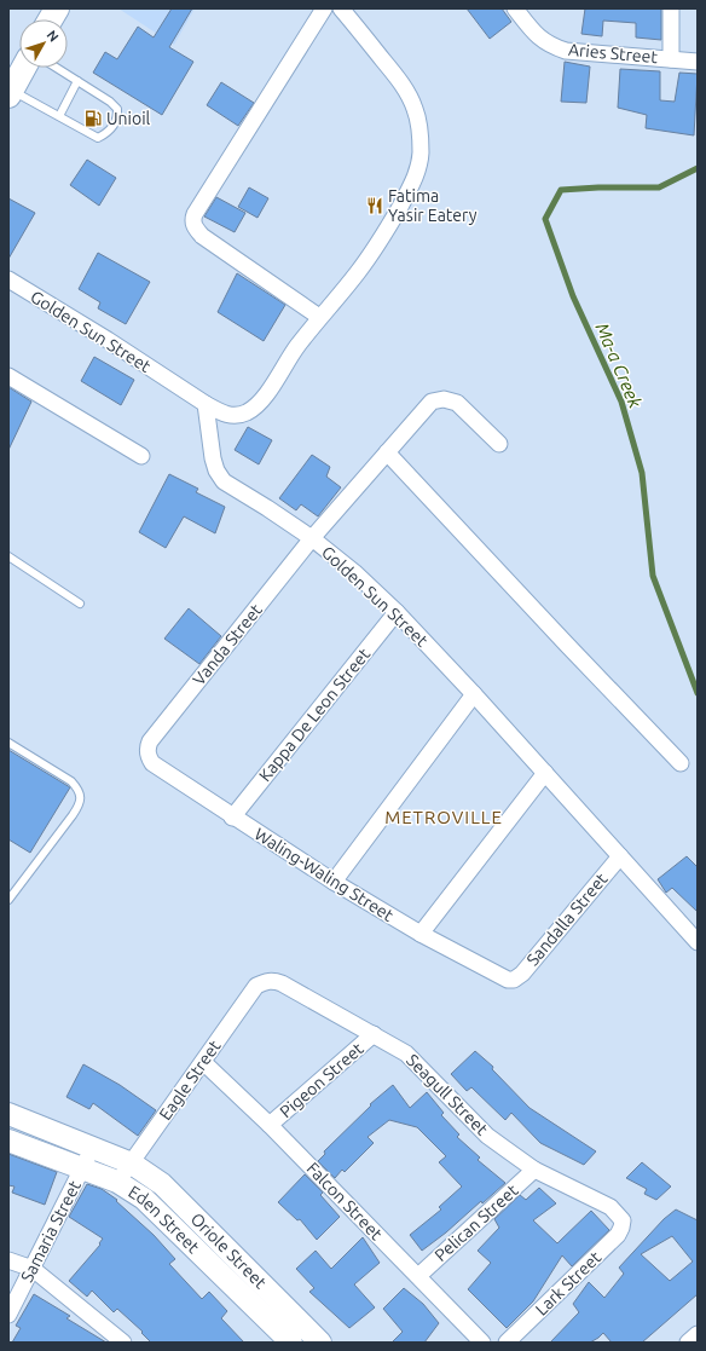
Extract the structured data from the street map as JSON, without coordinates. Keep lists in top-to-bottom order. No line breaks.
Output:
{"streets":{"main road":["Eden Street","Oriole Street"],"street":["Aries Street","Golden Sun Street","Vanda Street","Kappa De Leon Street","Waling-Waling Street","Sandalla Street","Eagle Street","Pigeon Street","Seagull Street","Falcon Street","Pelican Street","Samaria Street","Lark Street"]},"crossings":[["Golden Sun Street","Vanda Street"],["Golden Sun Street","Kappa De Leon Street"],["Golden Sun Street","Sandalla Street"],["Vanda Street","Waling-Waling Street"],["Kappa De Leon Street","Waling-Waling Street"],["Waling-Waling Street","Sandalla Street"],["Eagle Street","Seagull Street"],["Eagle Street","Falcon Street"],["Eagle Street","Eden Street"],["Eagle Street","Oriole Street"],["Pigeon Street","Seagull Street"],["Pigeon Street","Falcon Street"],["Seagull Street","Pelican Street"],["Seagull Street","Lark Street"],["Falcon Street","Pelican Street"],["Eden Street","Samaria Street"],["Eden Street","Oriole Street"]],"districts":["METROVILLE"],"water":["Ma-a Creek"],"places":{"fuel station":["Unioil"],"restaurant":["Fatima Yasir Eatery"]},"north":"top right"}
